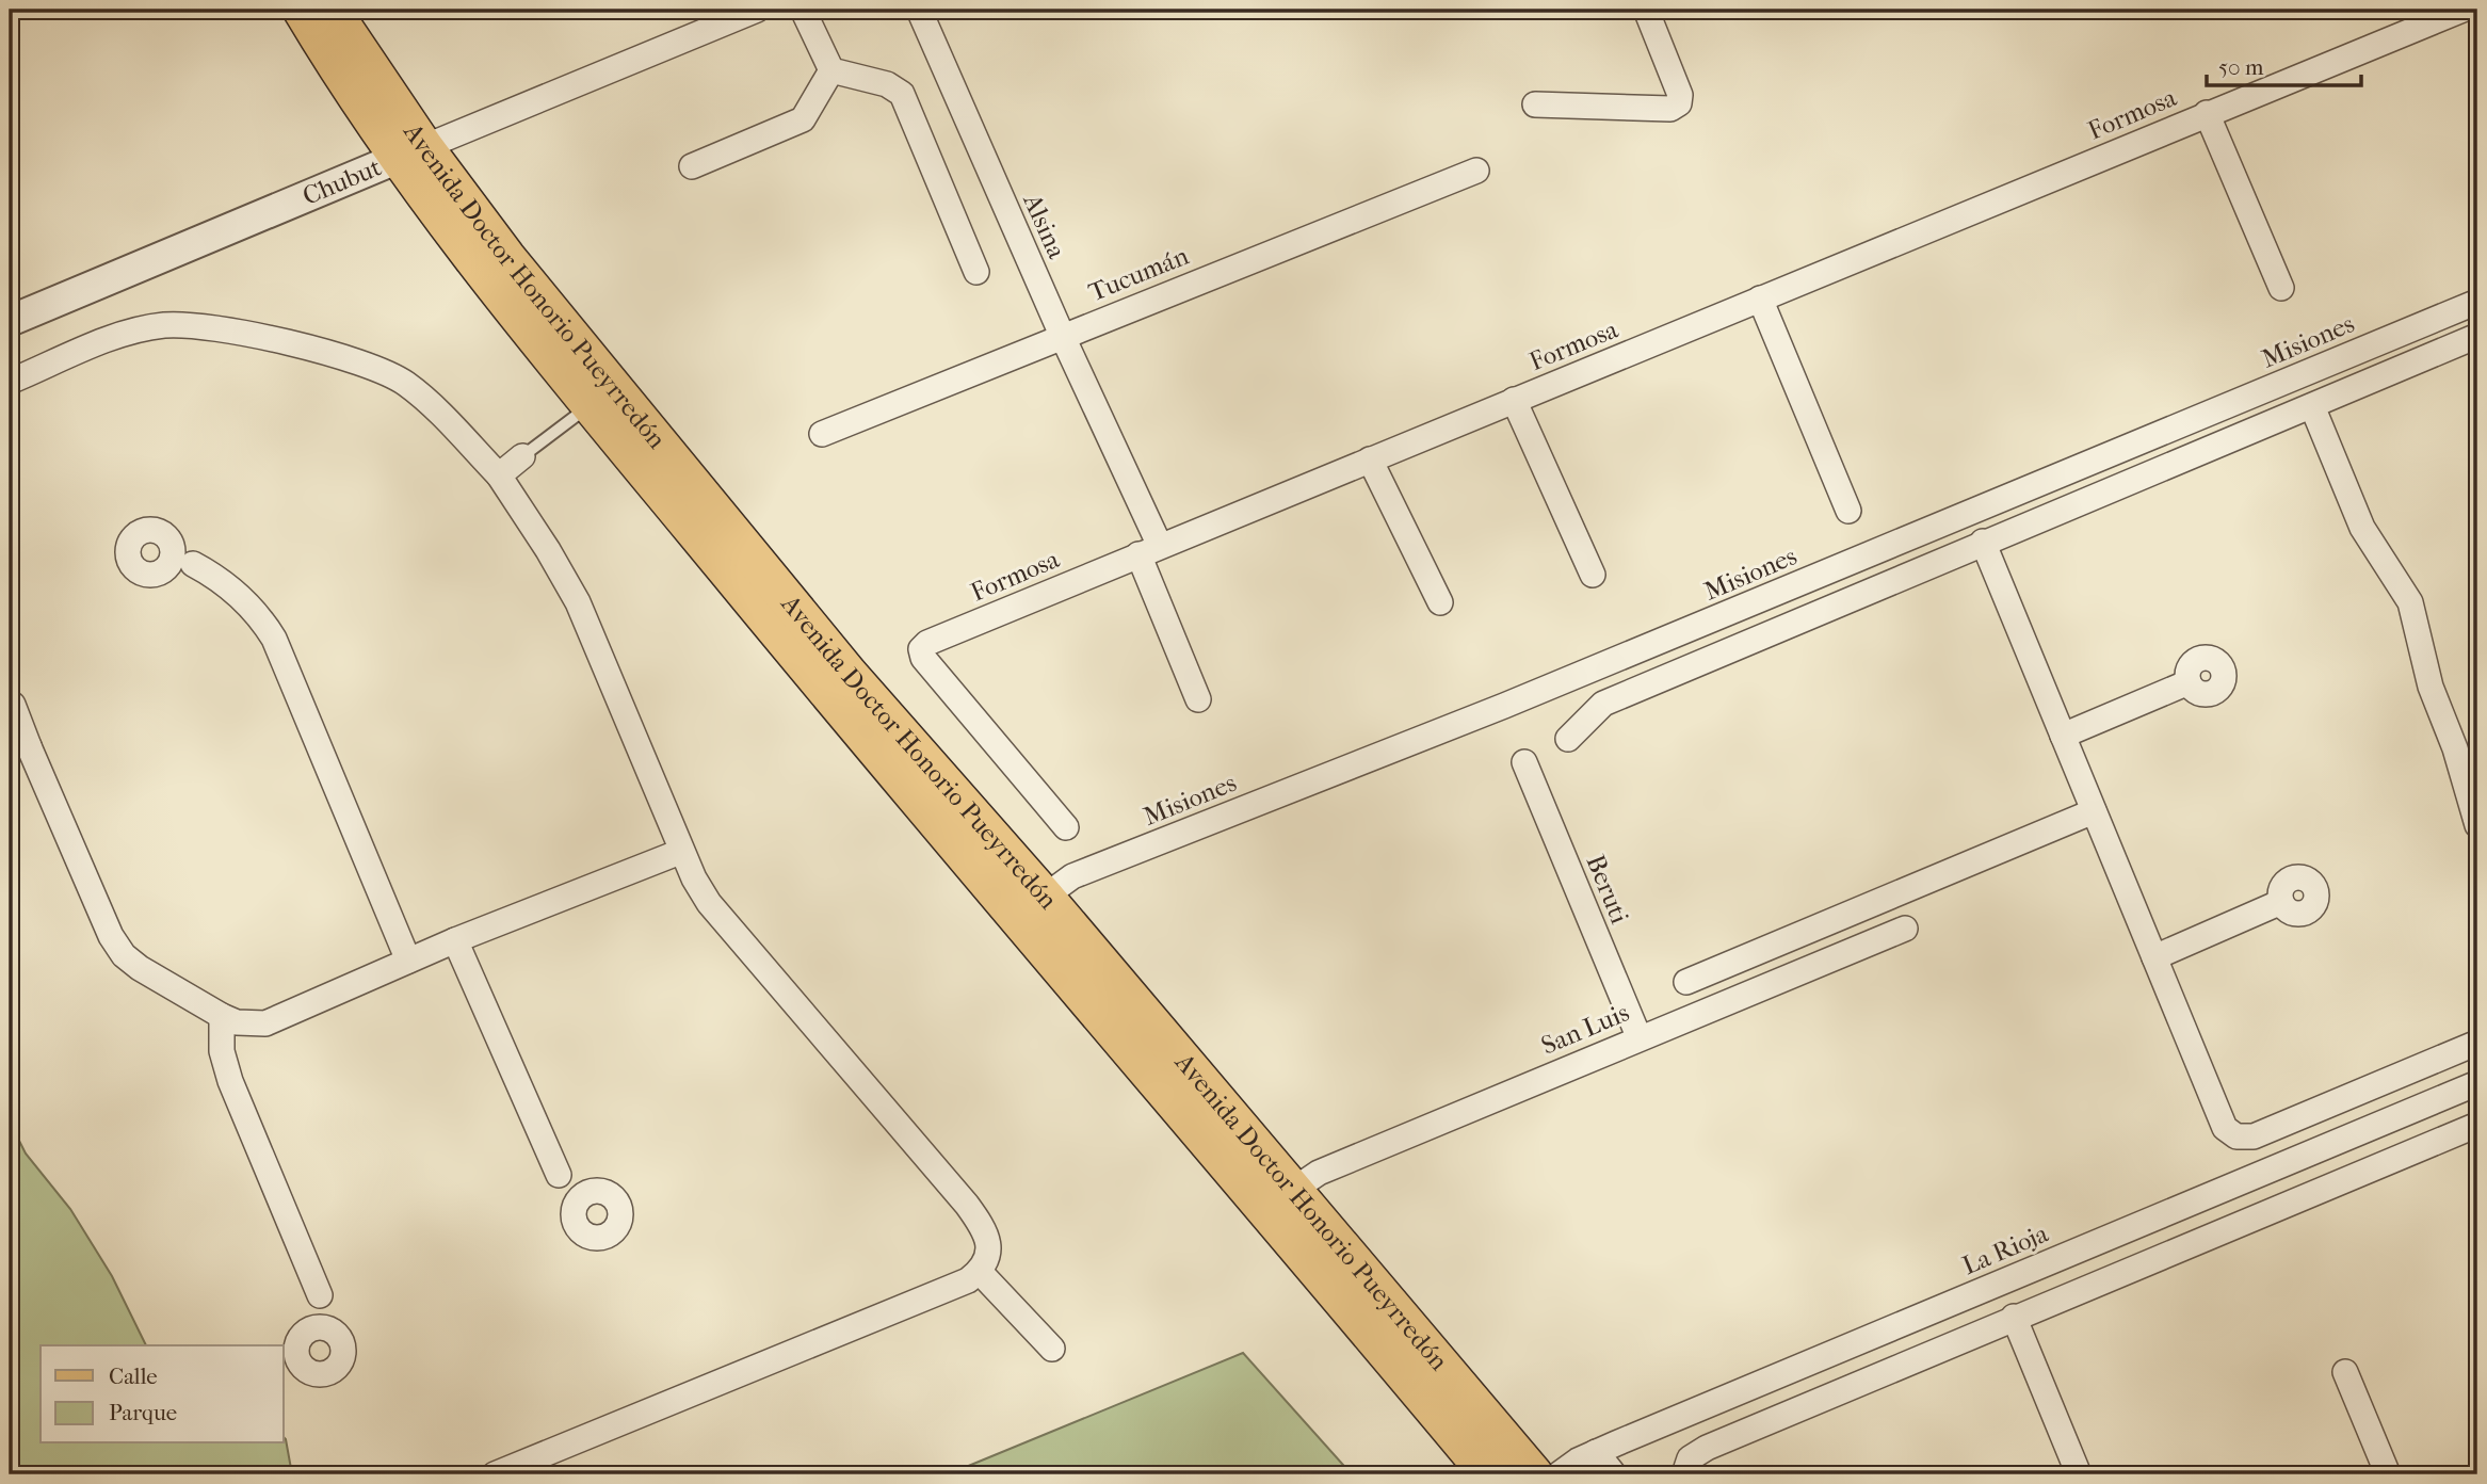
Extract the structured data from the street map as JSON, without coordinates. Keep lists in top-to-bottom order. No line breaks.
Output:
{"streets":{"main road":["Avenida Doctor Honorio Pueyrredón"],"street":["Formosa","Chubut","Alsina","Tucumán","Misiones","Beruti","San Luis","La Rioja"]},"crossings":[["Formosa","Alsina"],["Chubut","Avenida Doctor Honorio Pueyrredón"],["Alsina","Tucumán"],["Avenida Doctor Honorio Pueyrredón","Misiones"],["Avenida Doctor Honorio Pueyrredón","San Luis"],["Beruti","San Luis"]],"legend":["Calle","Parque"],"scale_bar":"50 m"}
